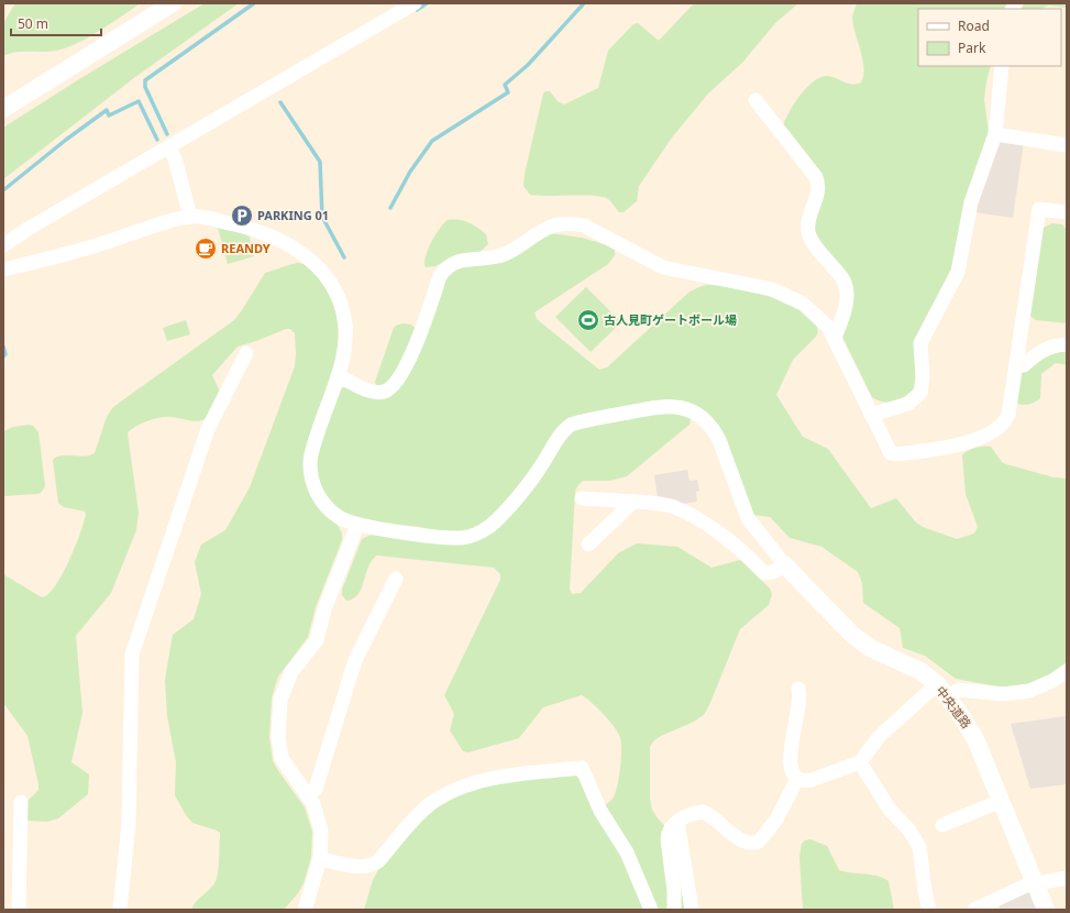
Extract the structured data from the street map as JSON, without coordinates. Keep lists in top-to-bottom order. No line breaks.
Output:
{"streets":{"street":["中央道路"]},"places":{"parking":["PARKING 01"],"cafe":["REANDY"],"sports":["古人見町ゲートボール場"]},"legend":["Road","Park"],"scale_bar":"50 m"}
